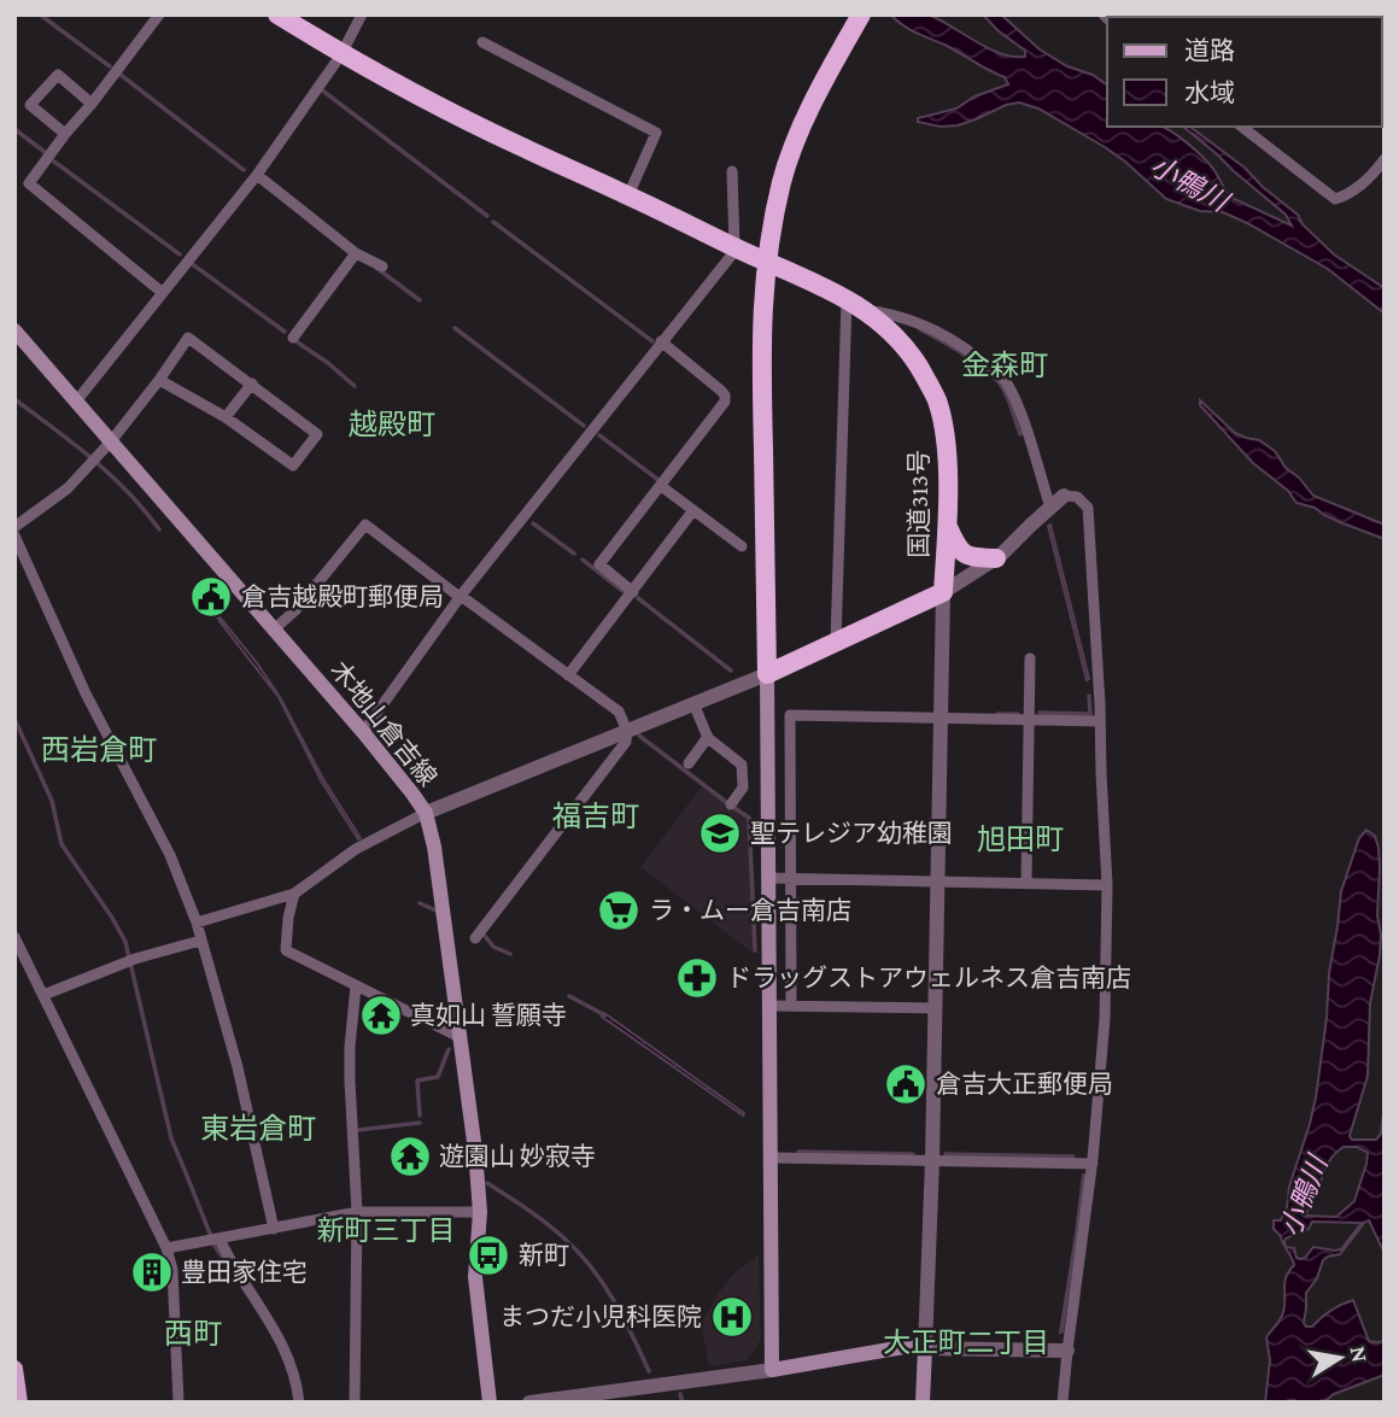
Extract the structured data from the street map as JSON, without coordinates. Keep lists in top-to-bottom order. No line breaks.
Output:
{"streets":{"highway":["国道313号"],"main road":["木地山倉吉線"]},"districts":["金森町","越殿町","西岩倉町","福吉町","旭田町","東岩倉町","新町三丁目","西町","大正町二丁目"],"water":["小鴨川"],"places":{"public building":["倉吉越殿町郵便局","倉吉大正郵便局"],"school or university":["聖テレジア幼稚園"],"supermarket":["ラ・ムー倉吉南店"],"pharmacy":["ドラッグストアウェルネス倉吉南店"],"temple":["真如山 誓願寺","遊園山 妙寂寺"],"bus stop":["新町"],"building":["豊田家住宅"],"hospital":["まつだ小児科医院"]},"legend":["道路","水域"],"north":"right"}
